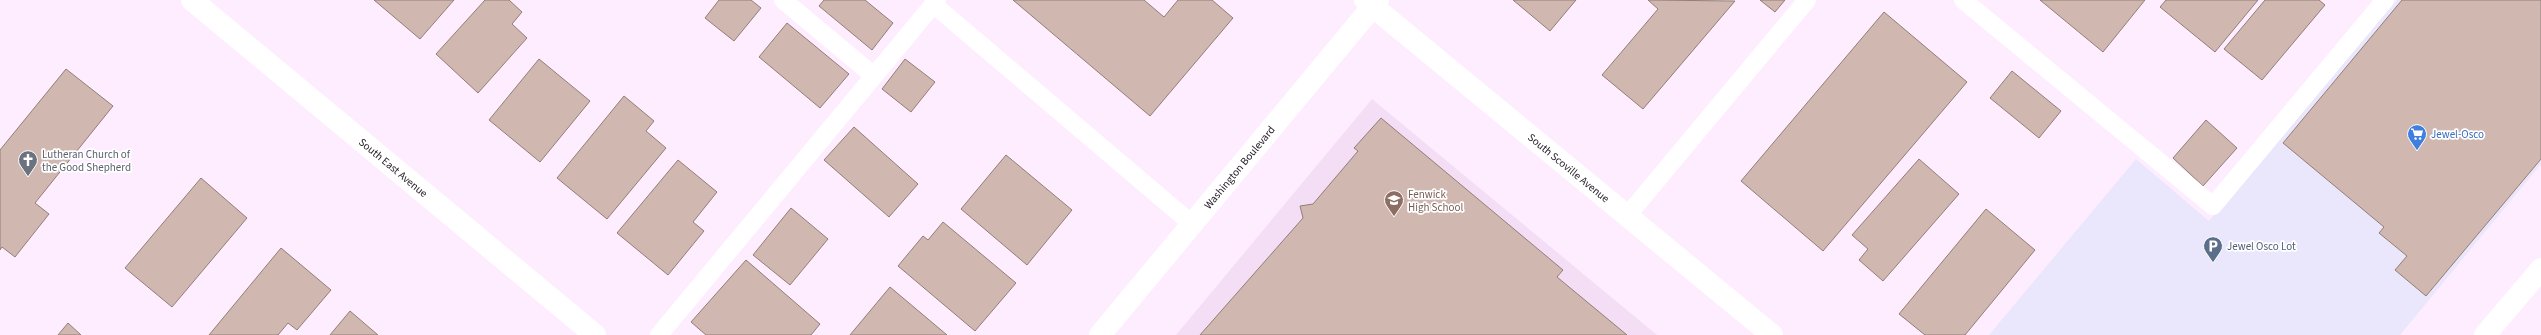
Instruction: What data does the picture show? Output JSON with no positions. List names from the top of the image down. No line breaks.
{"streets":{"street":["Washington Boulevard","South Scoville Avenue","South East Avenue"]},"crossings":[["Washington Boulevard","South Scoville Avenue"]],"places":{"supermarket":["Jewel-Osco"],"church":["Lutheran Church of the Good Shepherd"],"school or university":["Fenwick High School"],"parking":["Jewel Osco Lot"]}}
